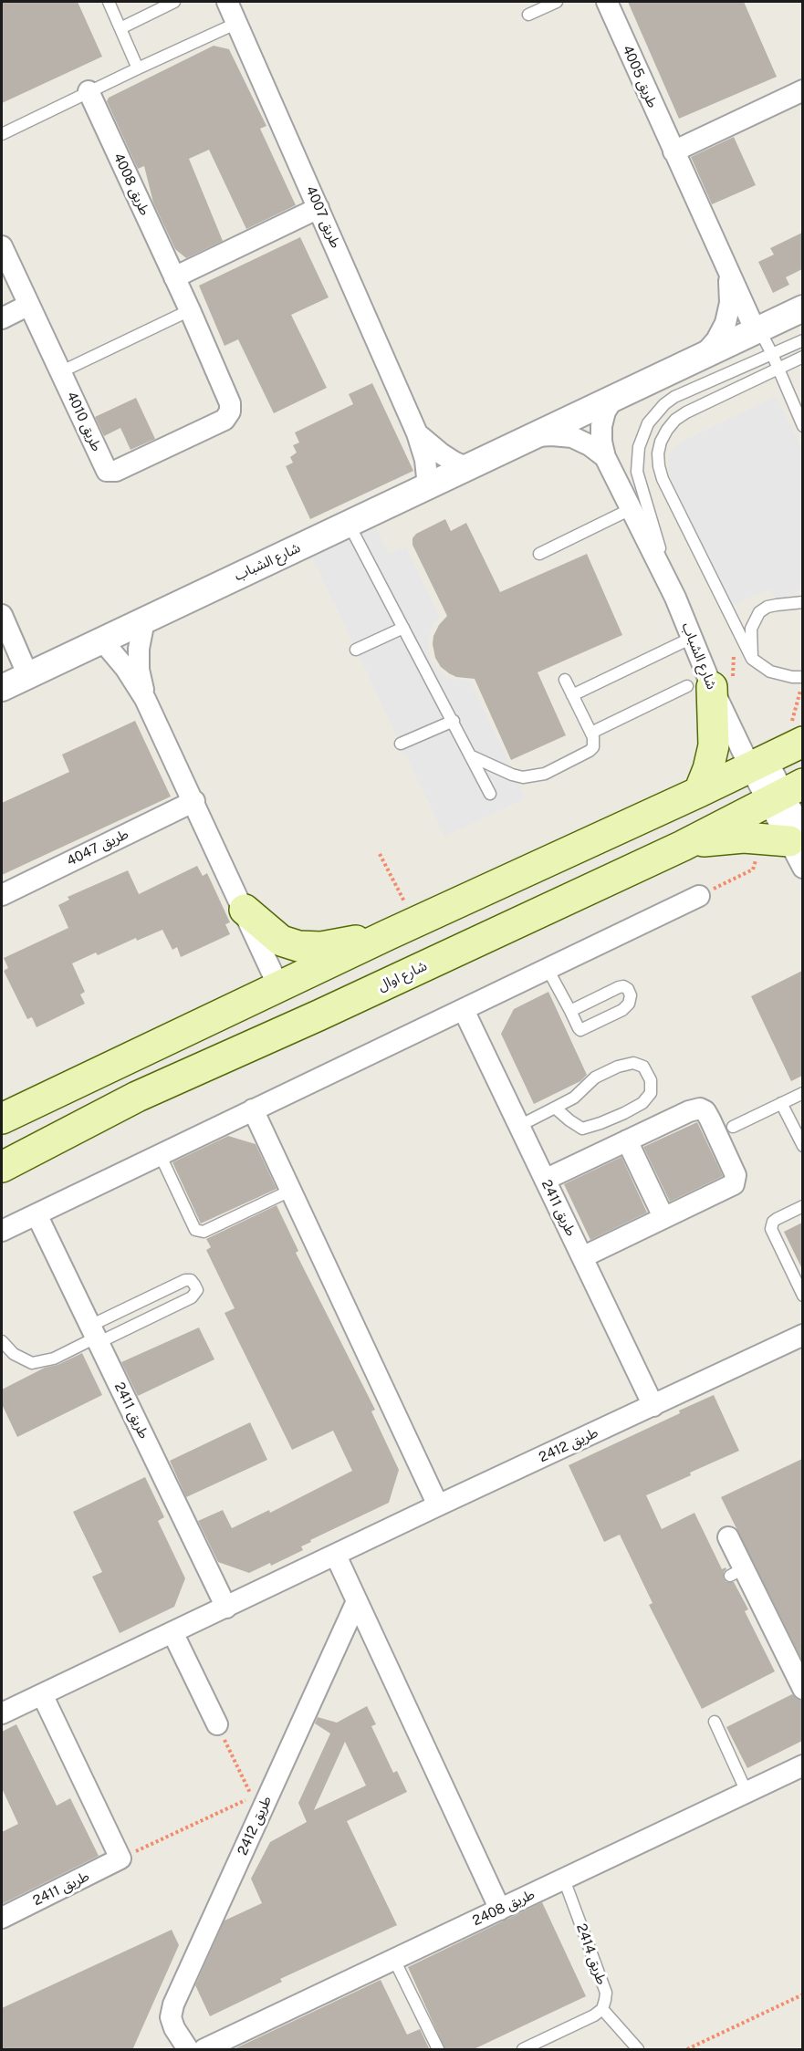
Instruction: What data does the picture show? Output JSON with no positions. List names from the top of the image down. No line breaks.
{"streets":{"main road":["شارع اوال"],"street":["طريق 4005","طريق 4008","طريق 4007","طريق 4010","شارع الشباب","طريق 4047","طريق 2411","طريق 2412","طريق 2408"],"lane":["طريق 2414"]},"crossings":[["طريق 4005","شارع الشباب"],["طريق 4008","طريق 4010"],["طريق 4007","شارع الشباب"],["شارع الشباب","شارع اوال"],["طريق 2411","طريق 2412"],["طريق 2408","طريق 2414"]]}
